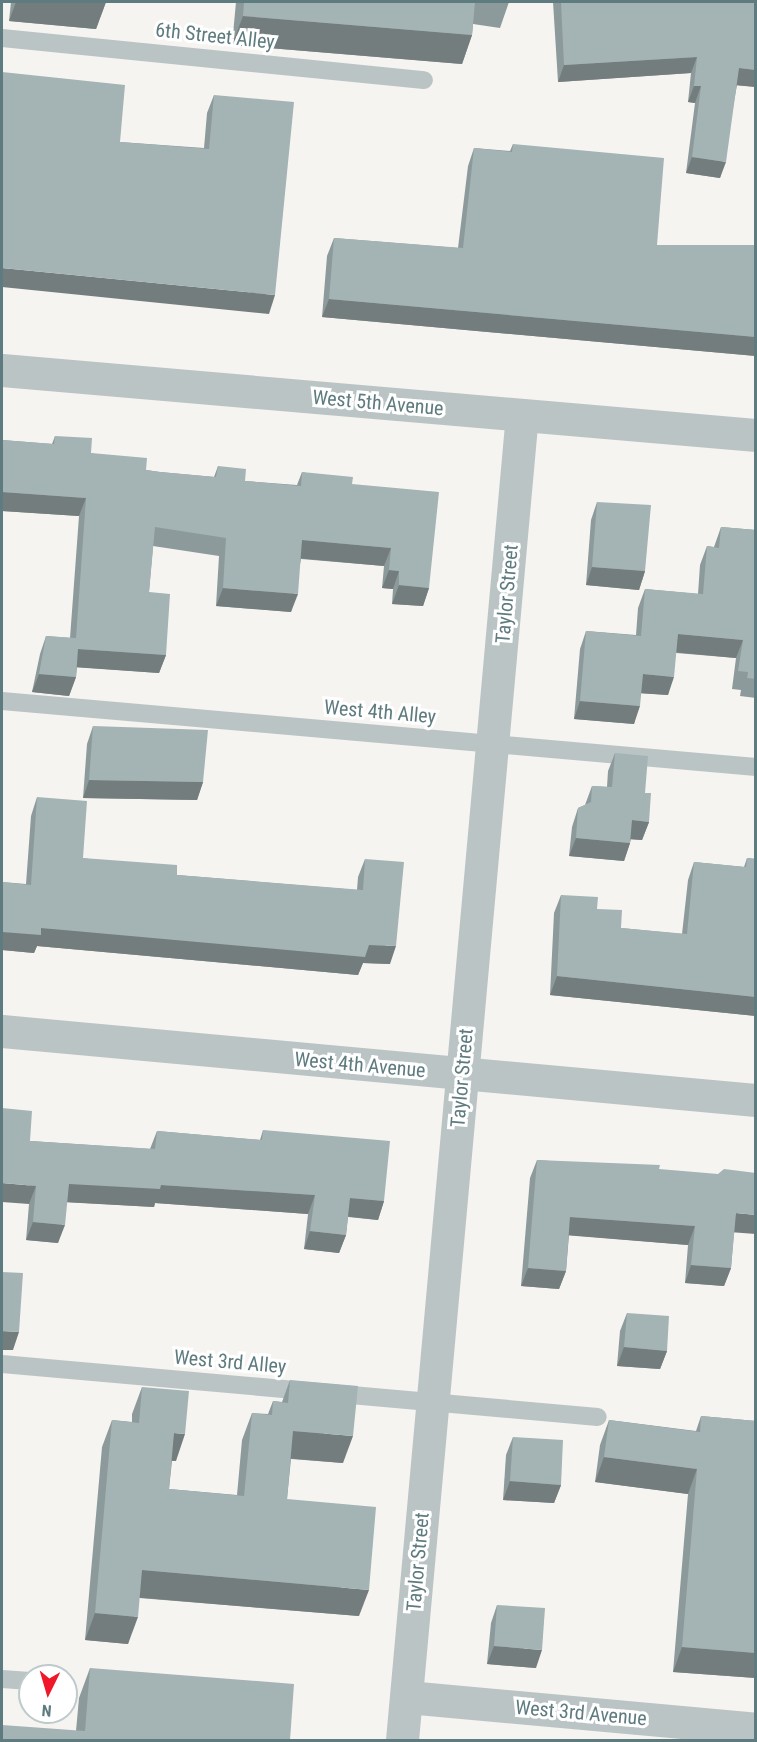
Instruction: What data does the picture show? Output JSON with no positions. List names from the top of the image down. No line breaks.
{"streets":{"street":["West 5th Avenue","Taylor Street","West 4th Avenue","West 3rd Avenue"],"lane":["6th Street Alley","West 4th Alley","West 3rd Alley"]},"crossings":[["West 5th Avenue","Taylor Street"],["Taylor Street","West 4th Alley"],["Taylor Street","West 4th Avenue"],["Taylor Street","West 3rd Alley"],["Taylor Street","West 3rd Avenue"]],"north":"bottom"}
